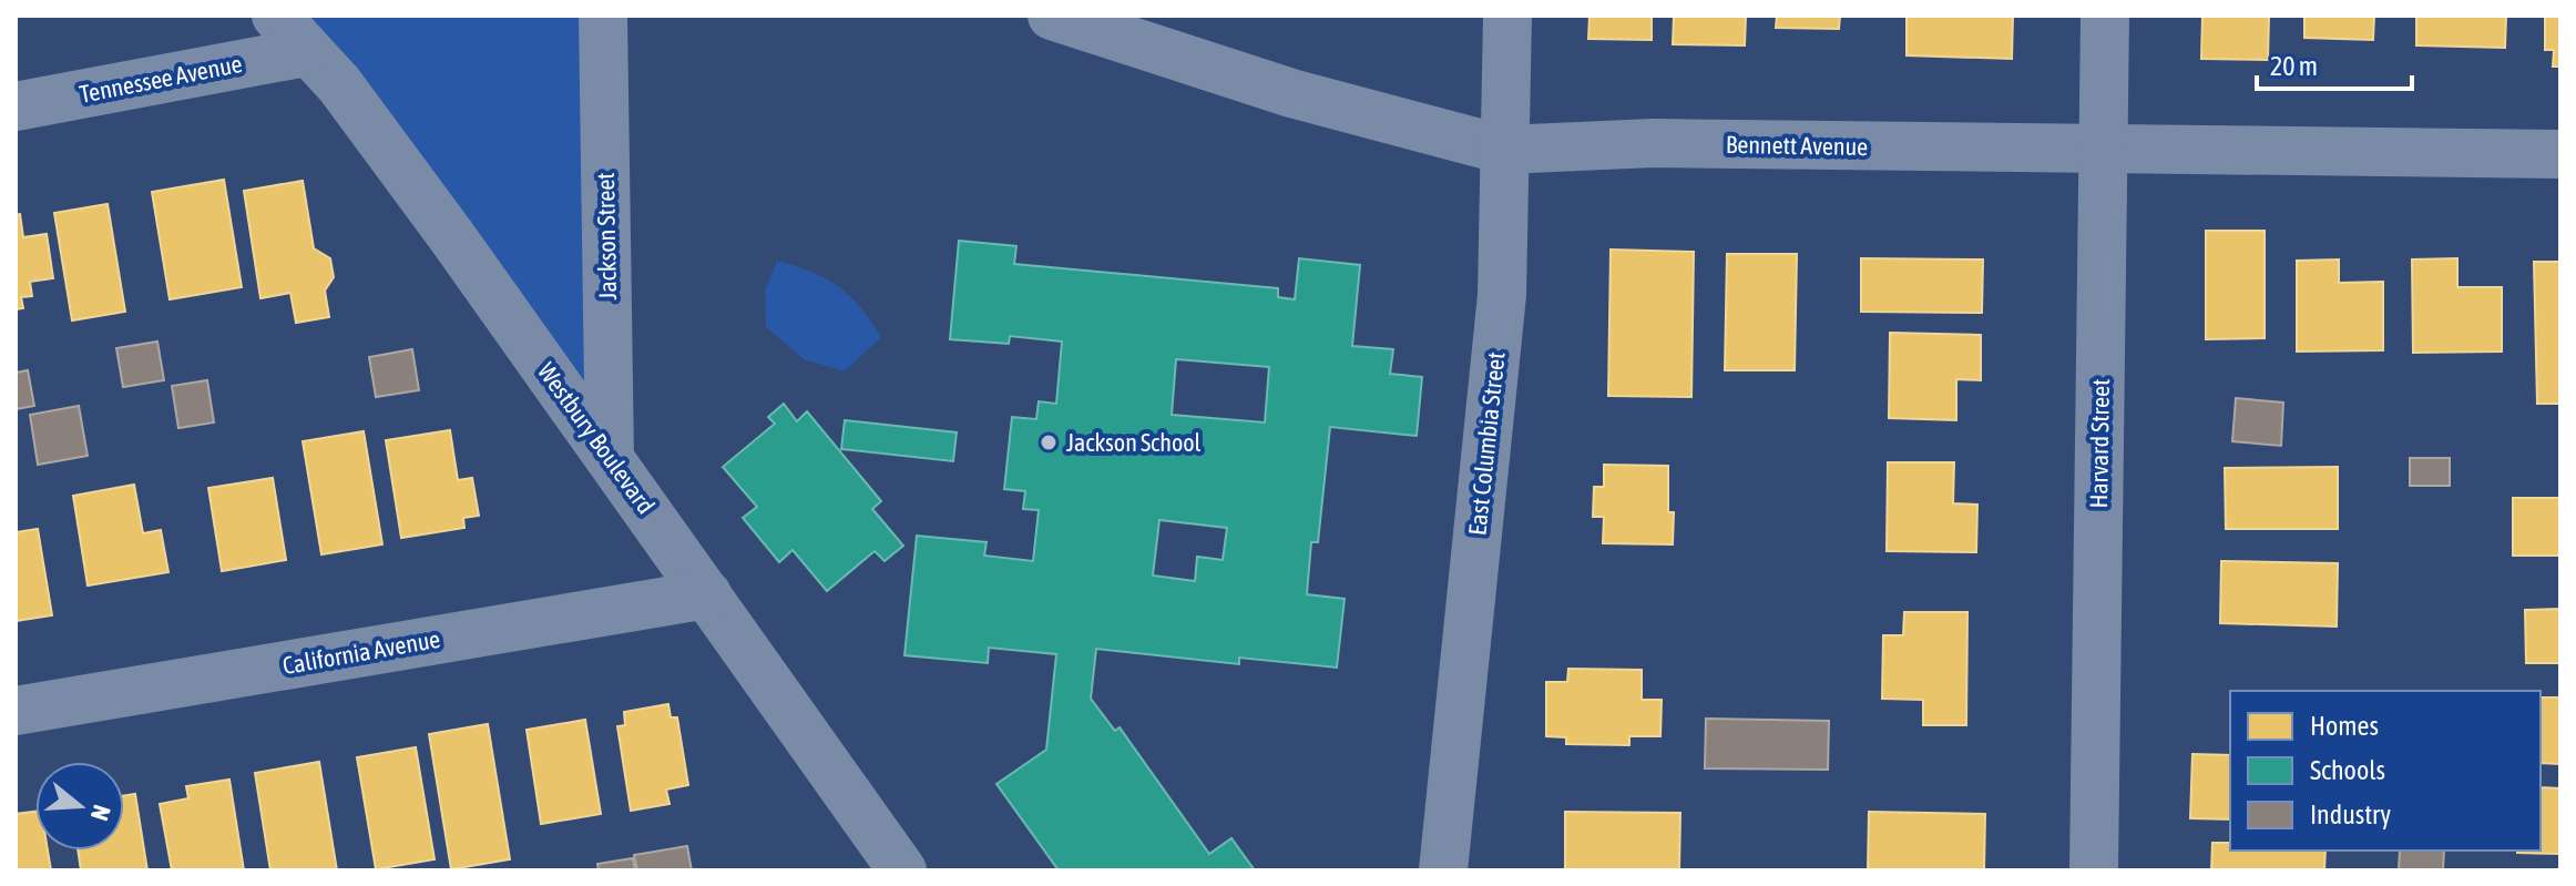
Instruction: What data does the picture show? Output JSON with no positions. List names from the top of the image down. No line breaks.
{"streets":{"street":["Tennessee Avenue","Bennett Avenue","Jackson Street","Westbury Boulevard","East Columbia Street","Harvard Street","California Avenue"]},"crossings":[["Tennessee Avenue","Westbury Boulevard"],["Bennett Avenue","East Columbia Street"],["Bennett Avenue","Harvard Street"],["Jackson Street","Westbury Boulevard"],["Westbury Boulevard","California Avenue"]],"places":["Jackson School"],"legend":["Homes","Schools","Industry"],"scale_bar":"20 m","north":"right"}
